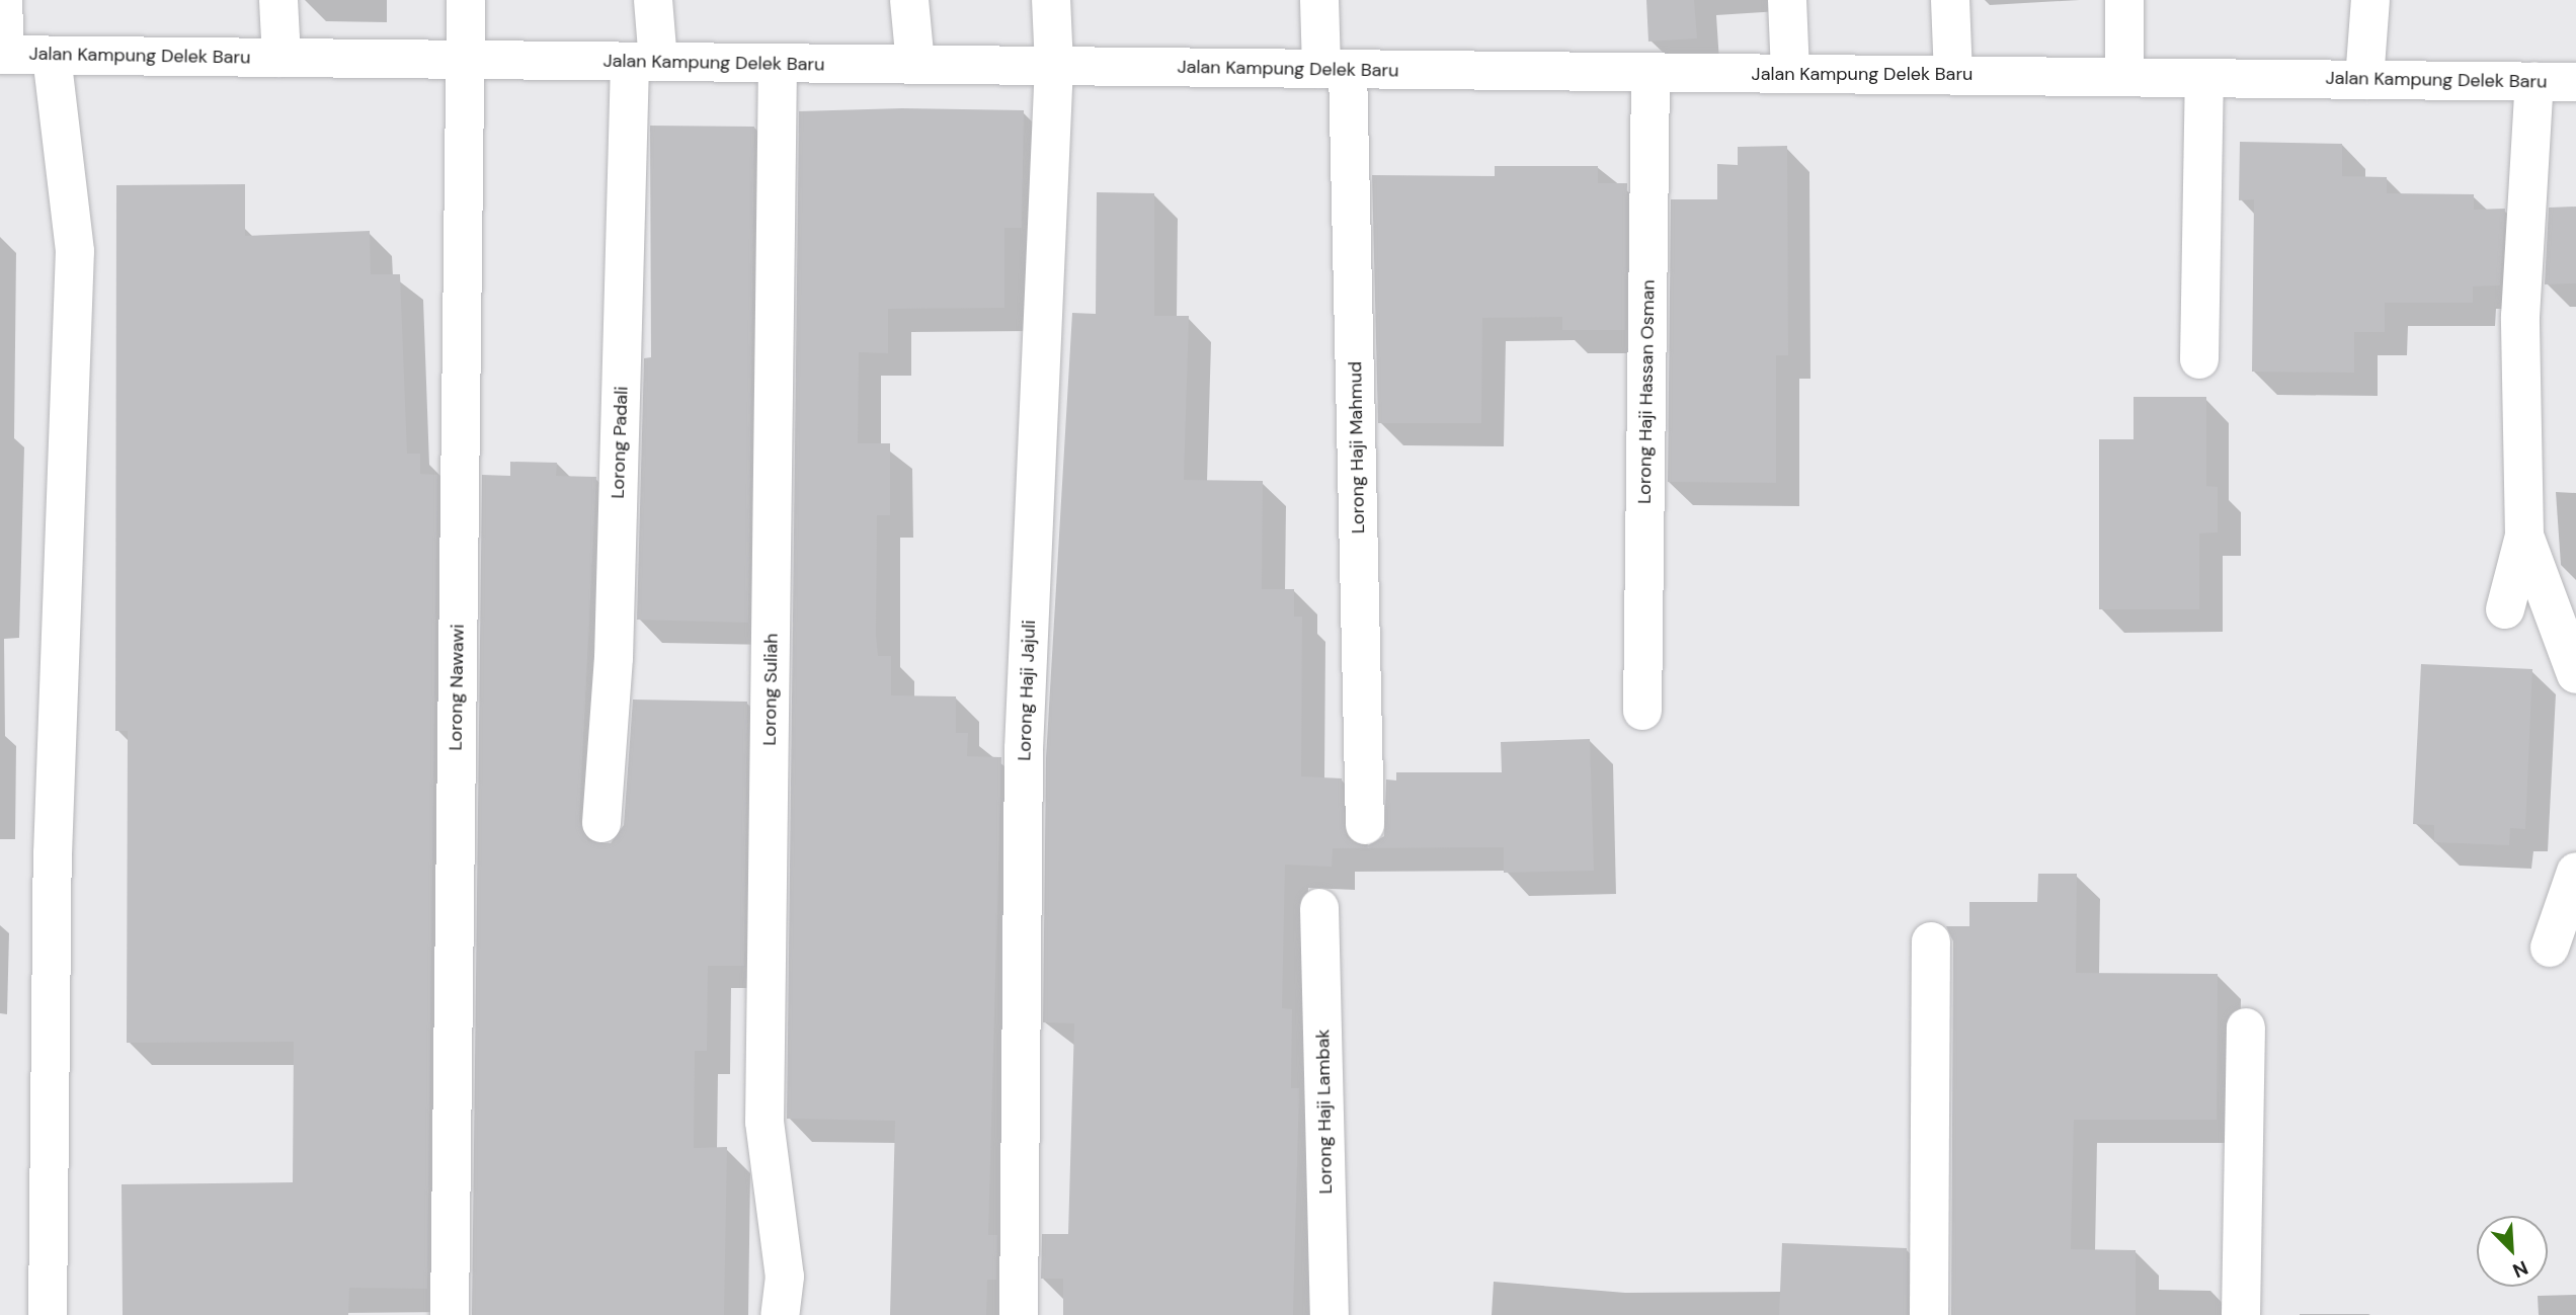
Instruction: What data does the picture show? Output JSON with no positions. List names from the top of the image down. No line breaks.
{"streets":{"street":["Jalan Kampung Delek Baru","Lorong Haji Hassan Osman","Lorong Padali","Lorong Haji Mahmud","Lorong Nawawi","Lorong Suliah","Lorong Haji Jajuli","Lorong Haji Lambak"]},"crossings":[["Jalan Kampung Delek Baru","Lorong Haji Hassan Osman"],["Jalan Kampung Delek Baru","Lorong Padali"],["Jalan Kampung Delek Baru","Lorong Haji Mahmud"],["Jalan Kampung Delek Baru","Lorong Nawawi"],["Jalan Kampung Delek Baru","Lorong Suliah"],["Jalan Kampung Delek Baru","Lorong Haji Jajuli"]],"north":"bottom right"}
